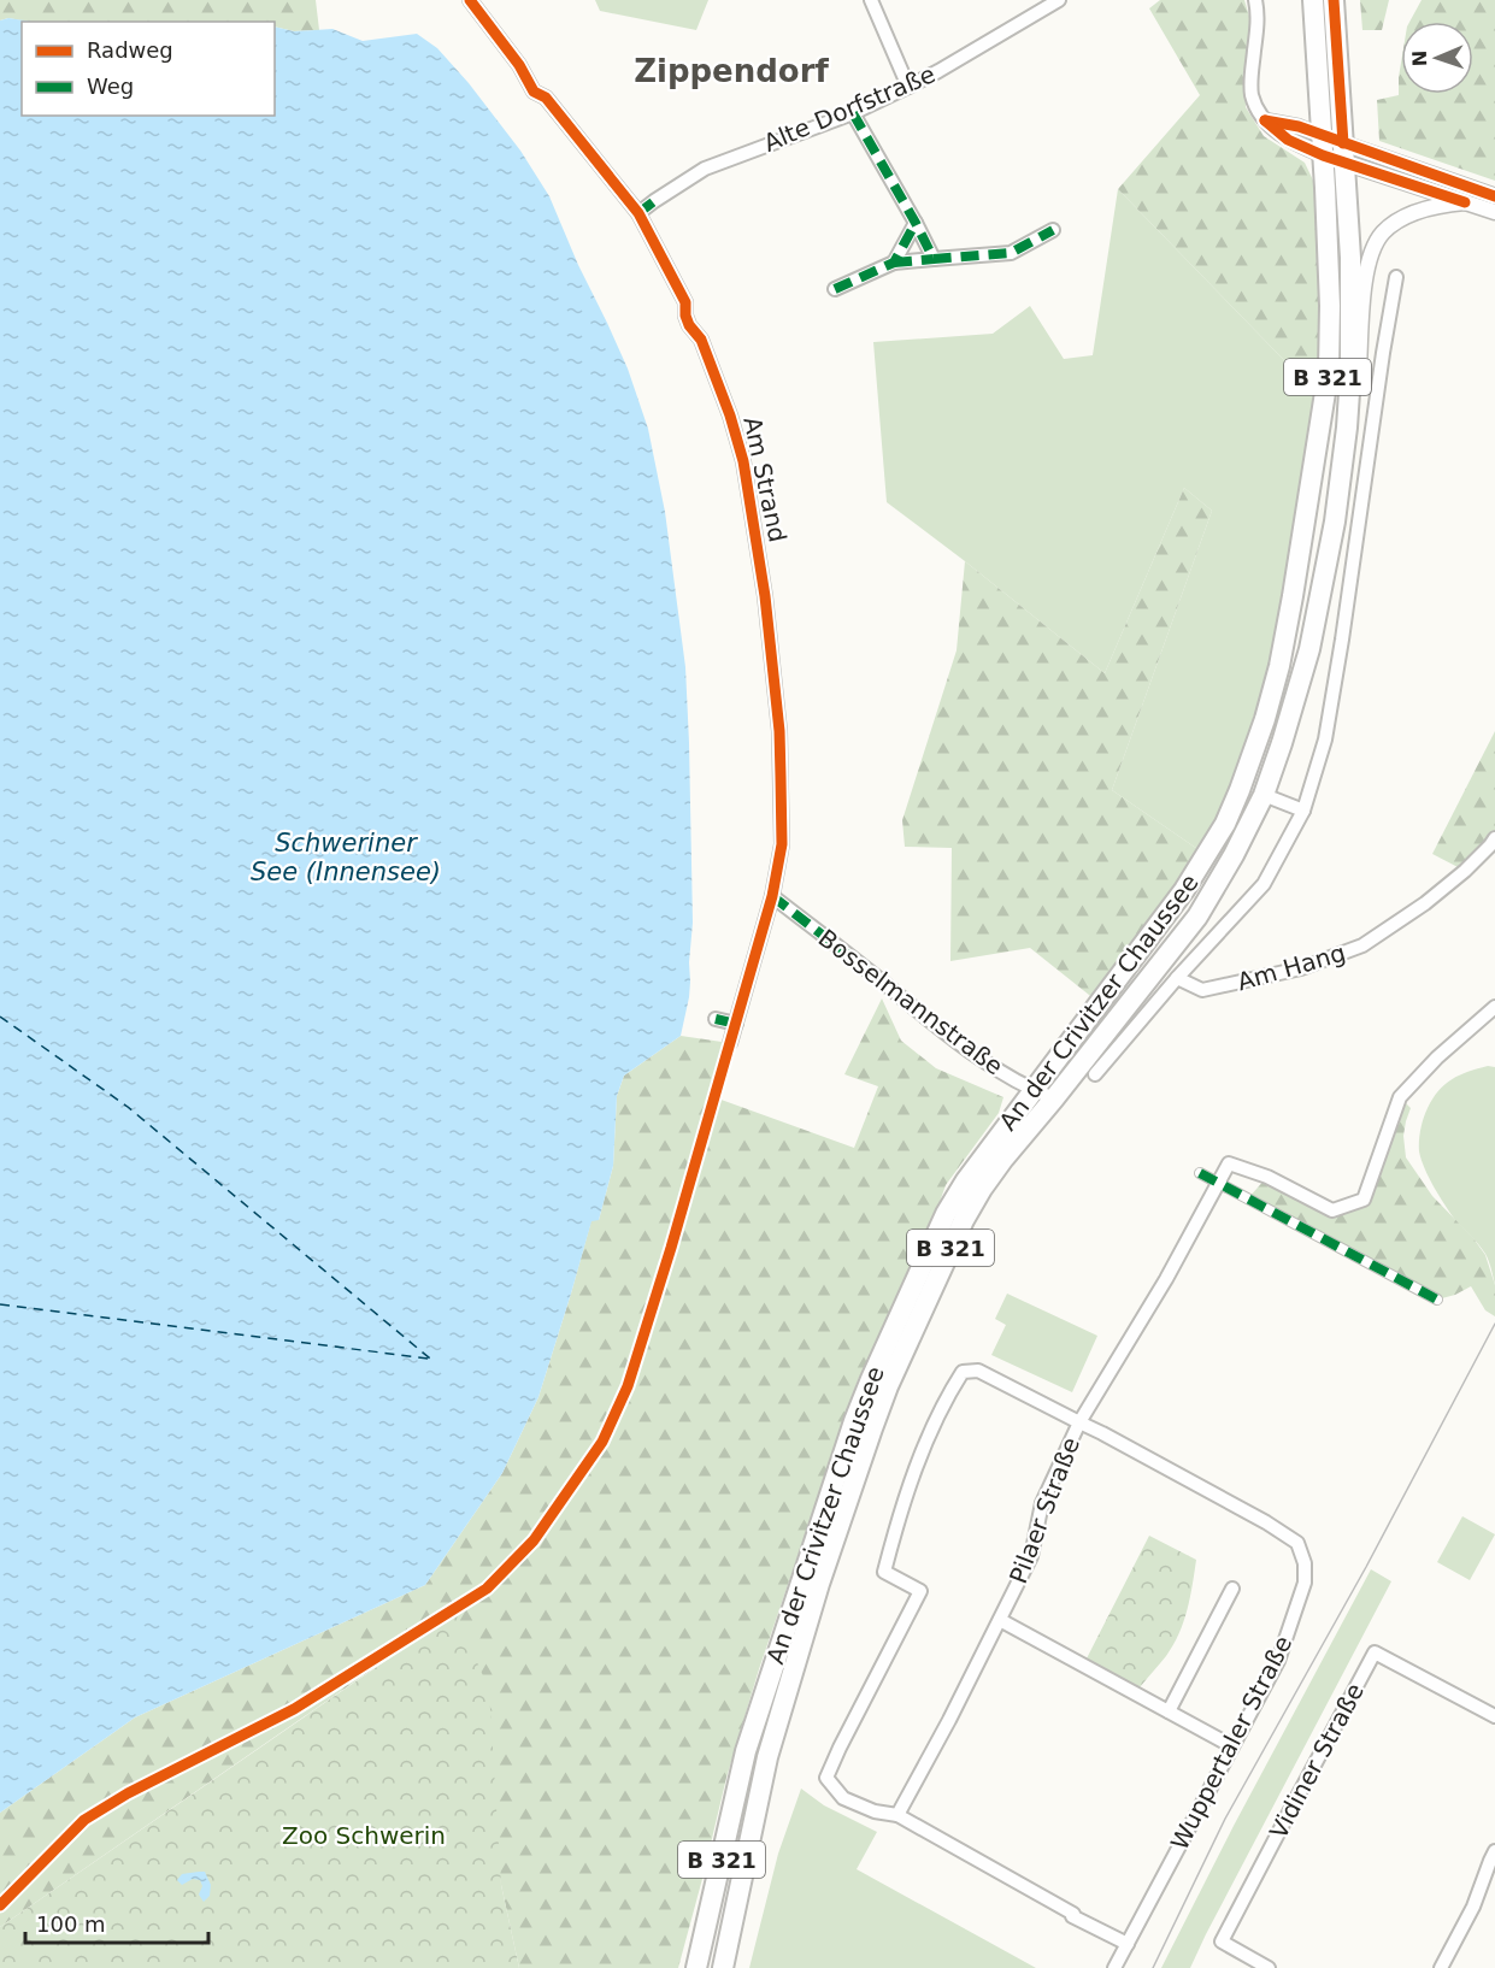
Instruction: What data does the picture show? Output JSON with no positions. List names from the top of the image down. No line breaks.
{"streets":{"main road":["B 321","An der Crivitzer Chaussee"],"street":["Alte Dorfstraße","Am Strand","Am Hang","Bosselmannstraße","Pilaer Straße","Wuppertaler Straße","Vidiner Straße"]},"crossings":[["Alte Dorfstraße","Am Strand"],["B 321","An der Crivitzer Chaussee"],["Am Strand","Bosselmannstraße"],["Am Hang","An der Crivitzer Chaussee"],["Bosselmannstraße","An der Crivitzer Chaussee"],["Pilaer Straße","Wuppertaler Straße"]],"districts":["Zippendorf"],"water":["Schweriner See (Innensee)"],"parks":["Zoo Schwerin"],"legend":["Radweg","Weg"],"scale_bar":"100 m","north":"left"}
